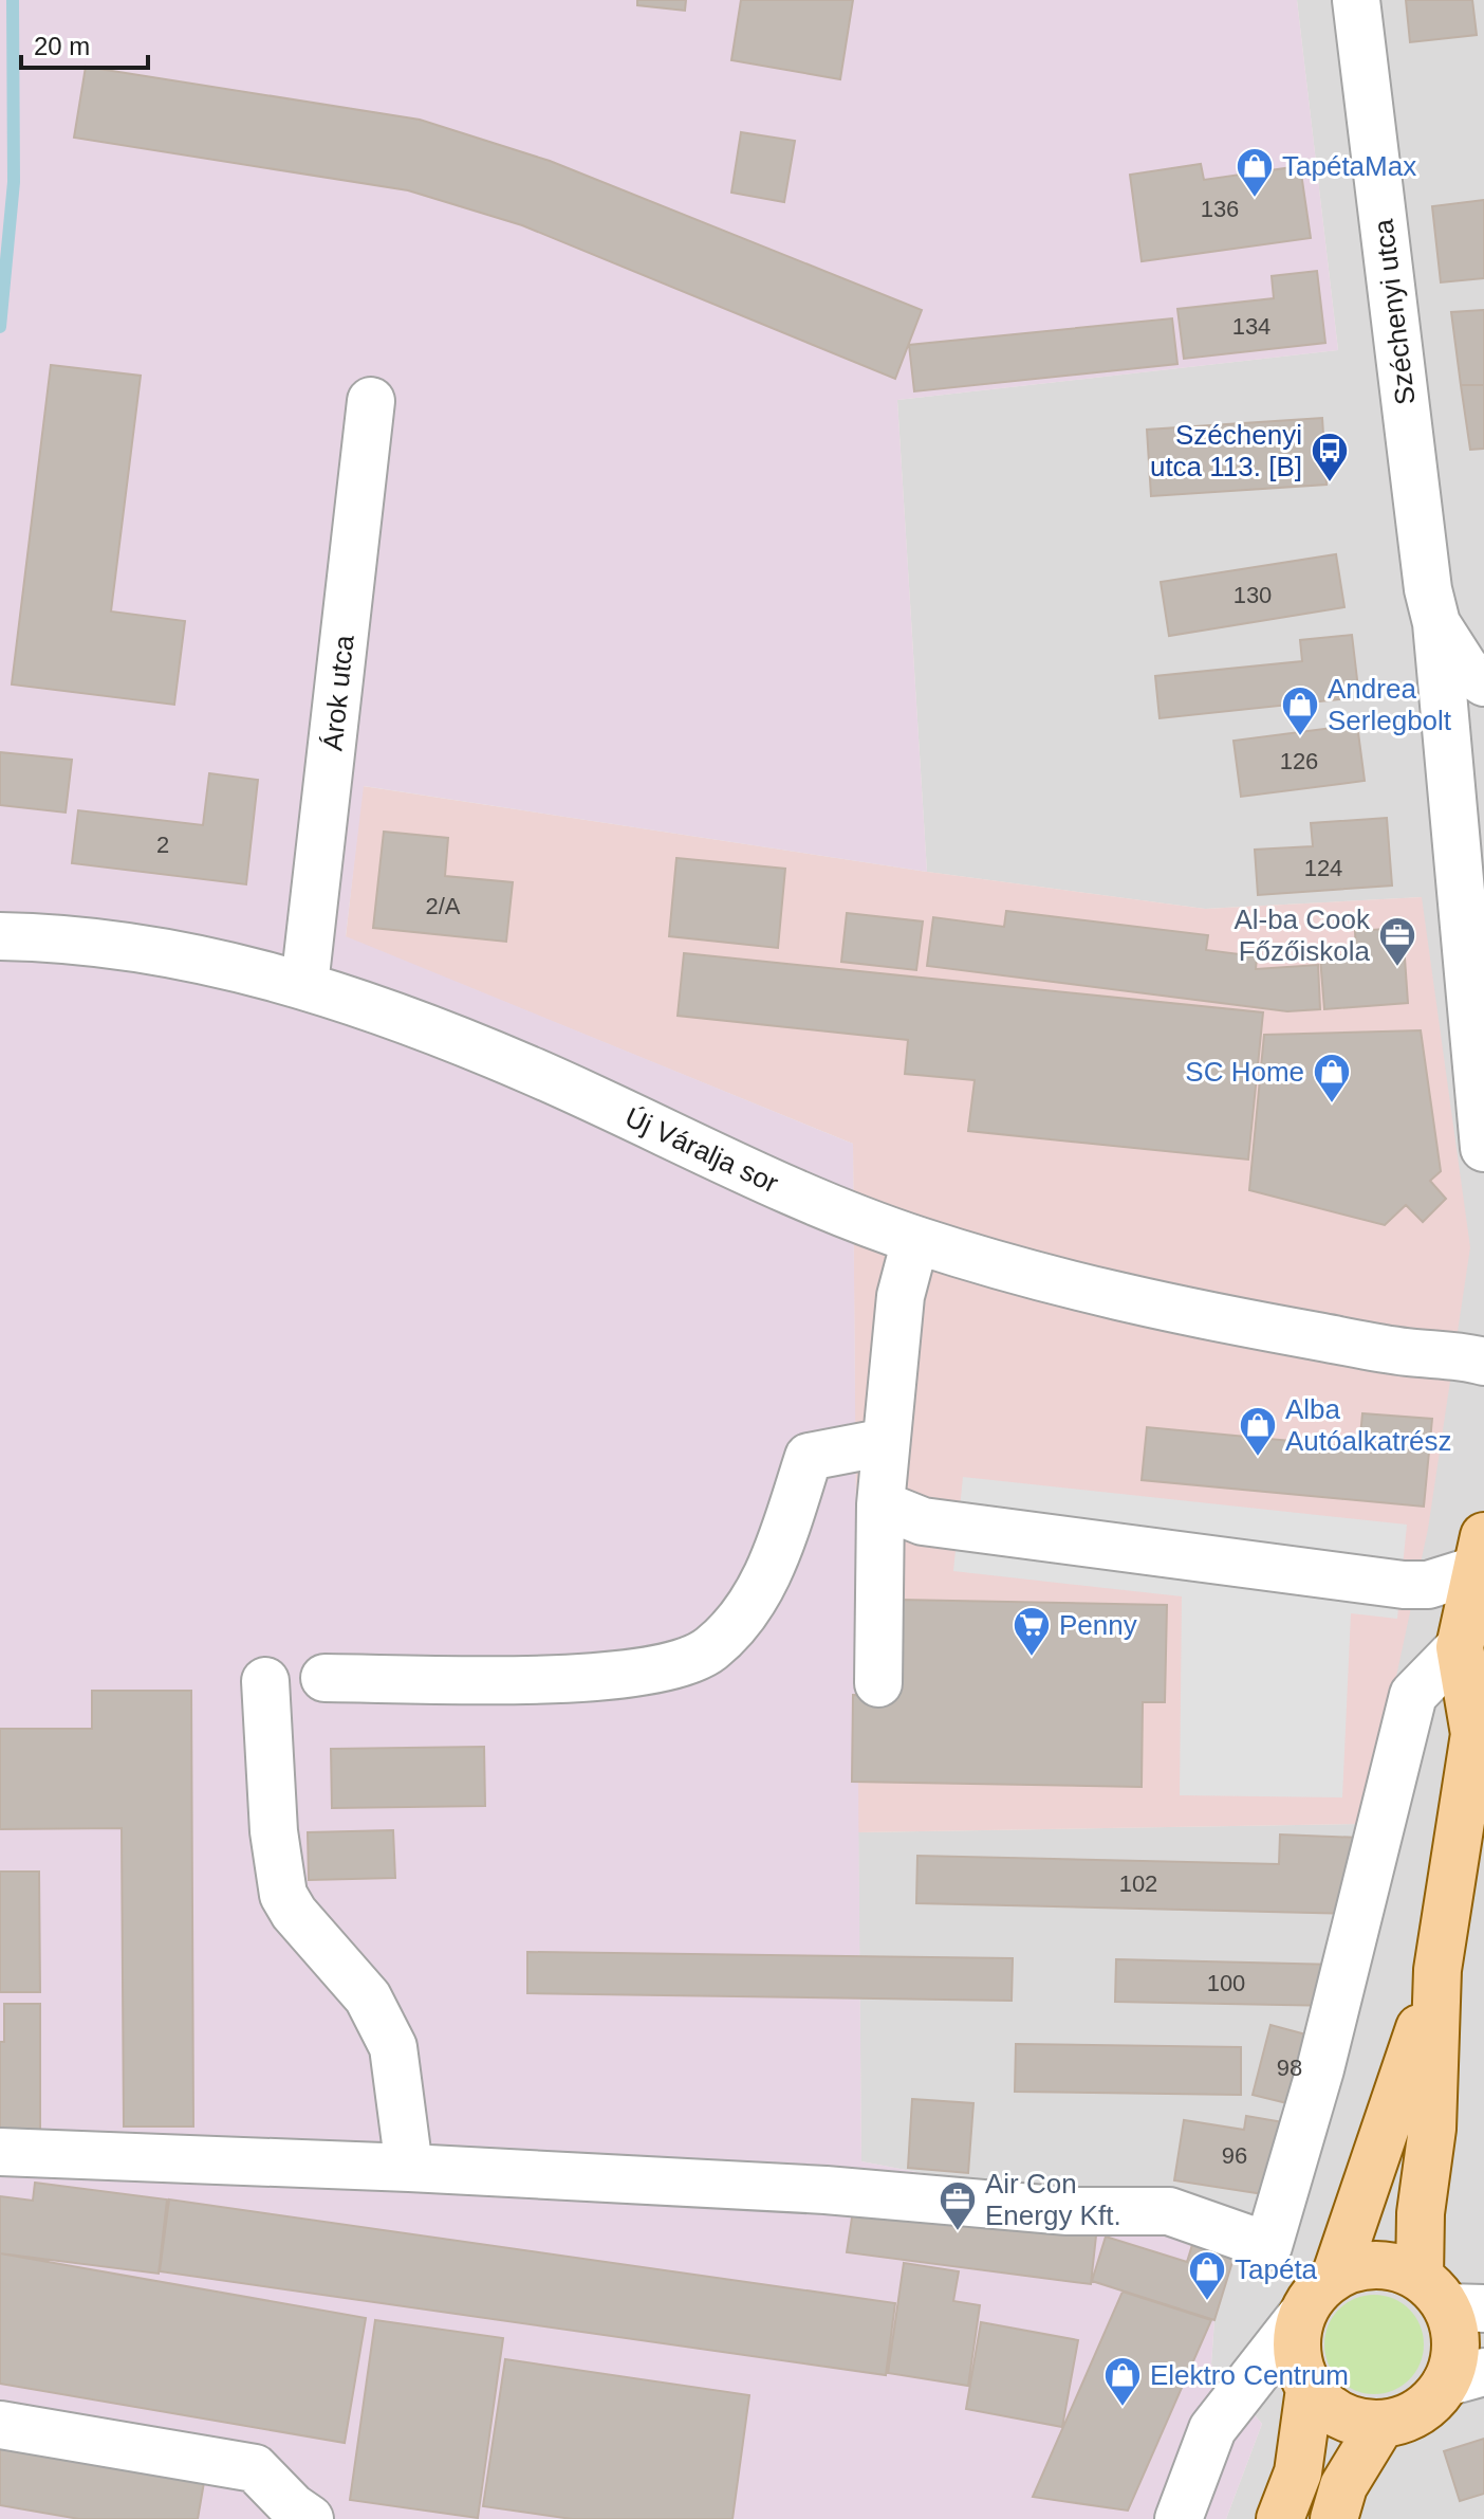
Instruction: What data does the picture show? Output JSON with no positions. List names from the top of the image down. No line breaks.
{"streets":{"street":["Széchenyi utca","Árok utca","Új Váralja sor"]},"crossings":[["Árok utca","Új Váralja sor"]],"places":{"shop":["TapétaMax","Andrea Serlegbolt","SC Home","Alba Autóalkatrész","Tapéta","Elektro Centrum"],"bus stop":["Széchenyi utca 113. [B]"],"office":["Al-ba Cook Főzőiskola","Air Con Energy Kft."],"supermarket":["Penny"]},"house_numbers":["136","134","130","126","2","124","2/A","102","100","98","96"],"scale_bar":"20 m"}
